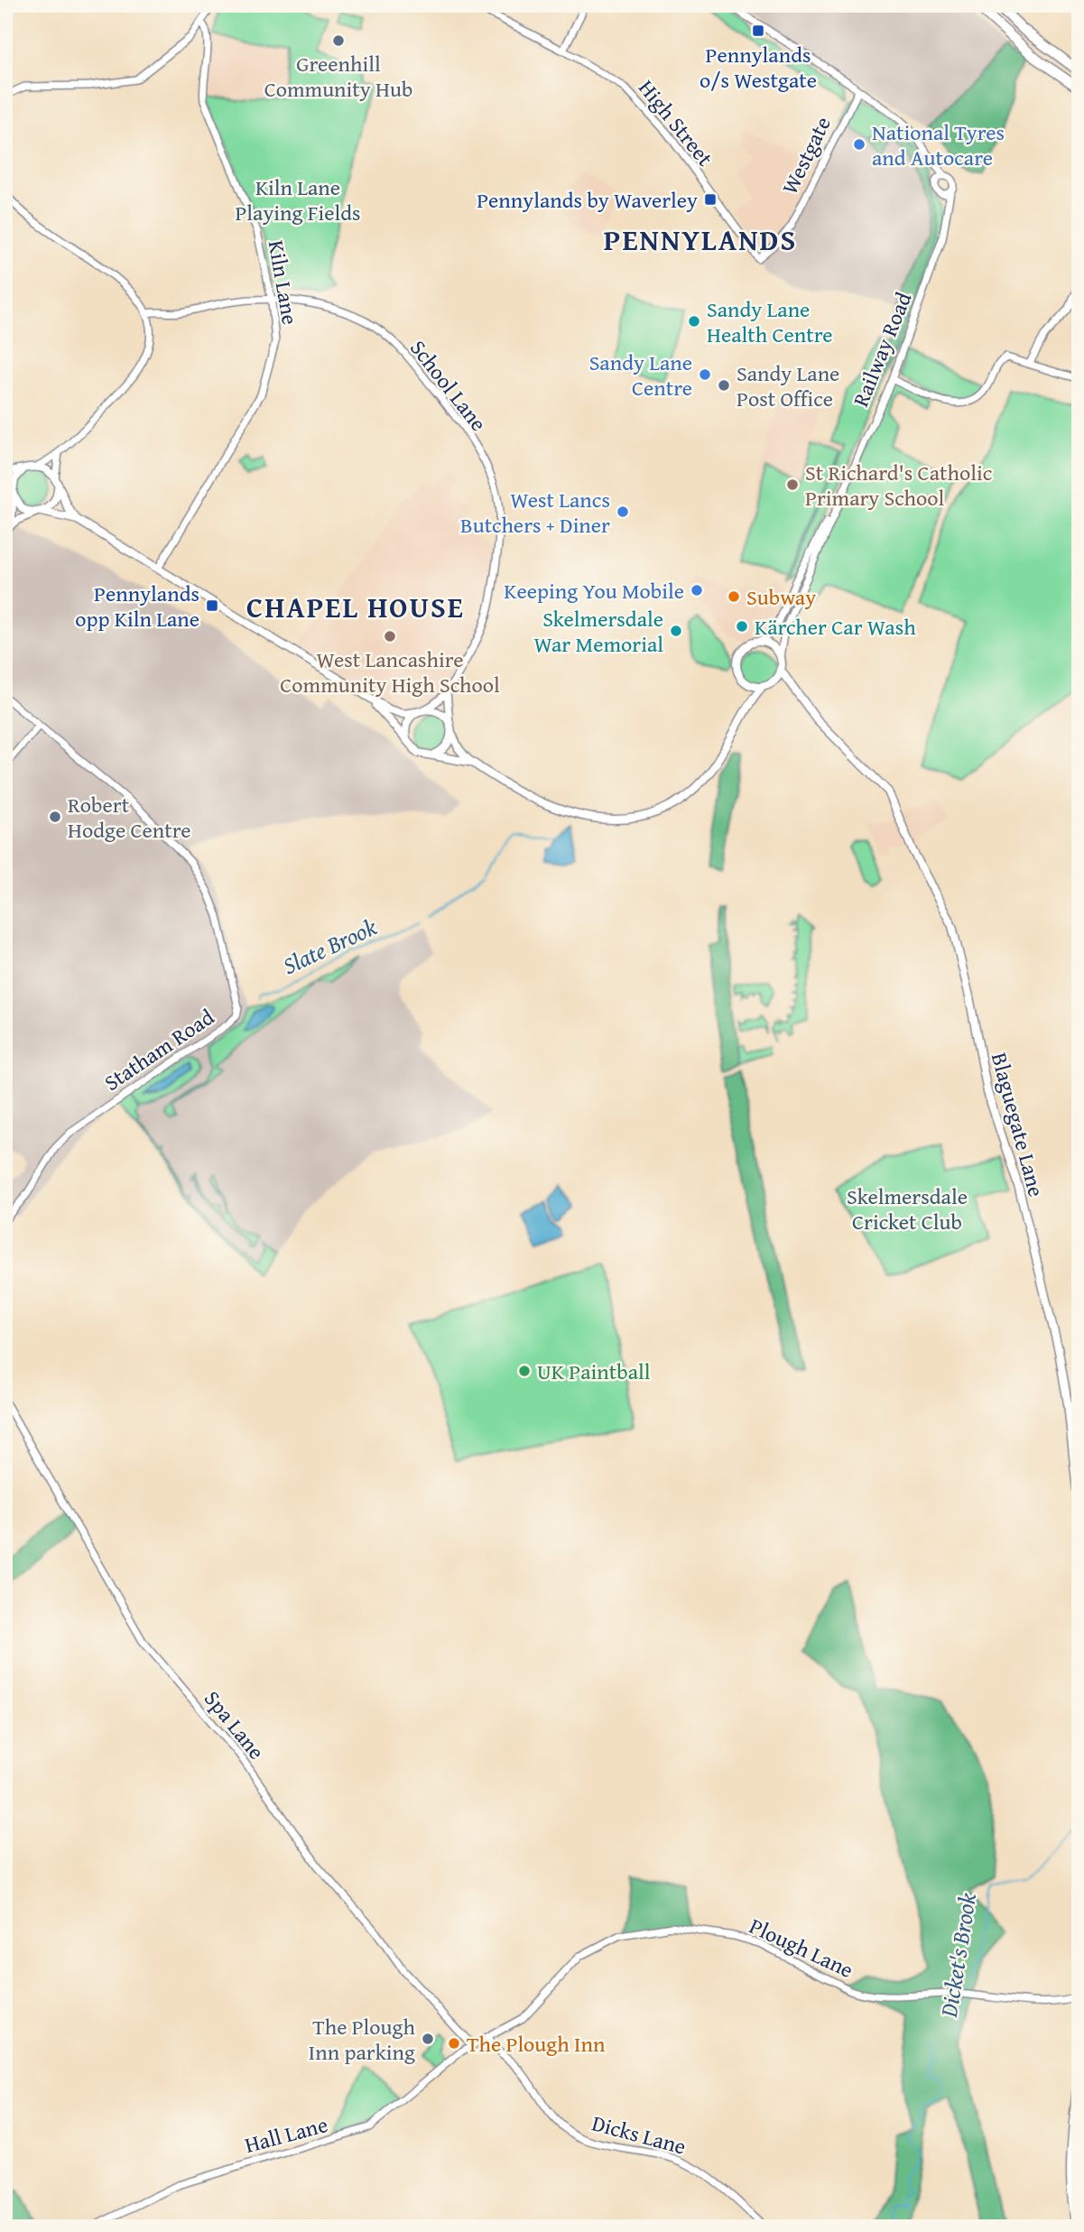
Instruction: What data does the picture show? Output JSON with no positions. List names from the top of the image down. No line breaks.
{"streets":{"main road":["Blaguegate Lane"],"street":["High Street","Westgate","Kiln Lane","Railway Road","School Lane","Statham Road","Spa Lane","Plough Lane","Hall Lane","Dicks Lane"]},"crossings":[["High Street","Westgate"],["Kiln Lane","School Lane"],["Railway Road","Blaguegate Lane"],["Spa Lane","Plough Lane"],["Spa Lane","Hall Lane"],["Plough Lane","Hall Lane"],["Plough Lane","Dicks Lane"]],"districts":["PENNYLANDS","CHAPEL HOUSE"],"water":["Slate Brook","Dicket's Brook"],"parks":["Kiln Lane Playing Fields","Skelmersdale Cricket Club"],"places":{"transit":["Pennylands o/s Westgate","Pennylands by Waverley","Pennylands opp Kiln Lane"],"other":["Greenhill Community Hub","National Tyres and Autocare","Sandy Lane Health Centre","Sandy Lane Centre","Sandy Lane Post Office","St Richard's Catholic Primary School","West Lancs Butchers + Diner","Keeping You Mobile","Subway","Kärcher Car Wash","Skelmersdale War Memorial","West Lancashire Community High School","Robert Hodge Centre","UK Paintball","The Plough Inn parking","The Plough Inn"]}}
